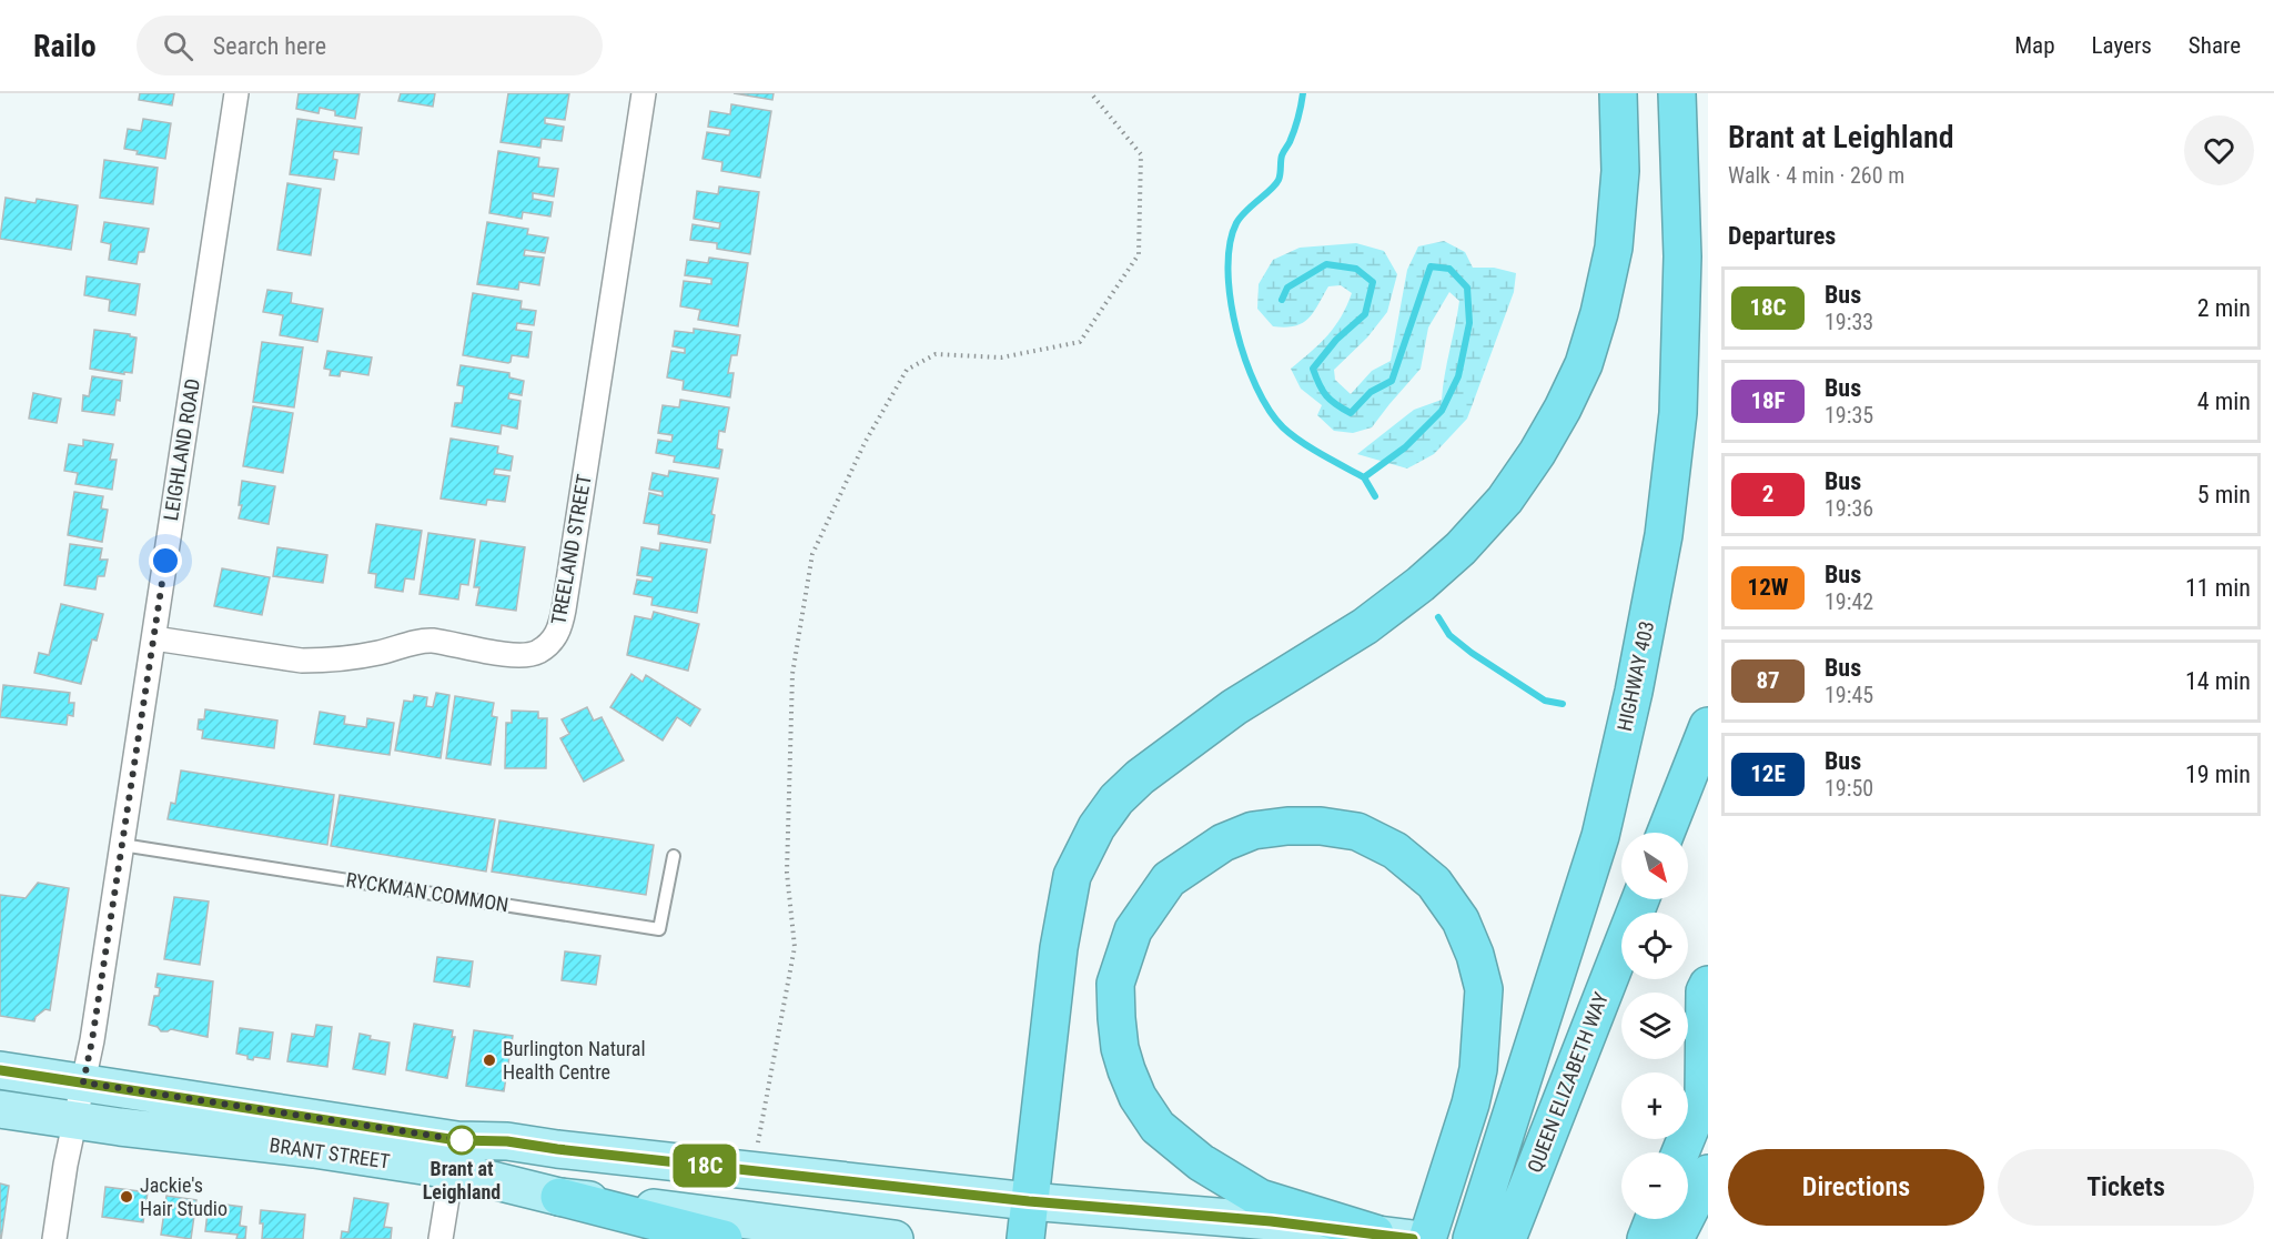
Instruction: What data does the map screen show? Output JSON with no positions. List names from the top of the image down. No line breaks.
{"streets":{"highway":["HIGHWAY 403","QUEEN ELIZABETH WAY"],"main road":["BRANT STREET"],"street":["LEIGHLAND ROAD","TREELAND STREET"],"lane":["RYCKMAN COMMON"]},"crossings":[["LEIGHLAND ROAD","TREELAND STREET"],["LEIGHLAND ROAD","RYCKMAN COMMON"],["LEIGHLAND ROAD","BRANT STREET"]],"places":["Burlington Natural Health Centre","Brant at Leighland","Jackie's Hair Studio"],"lines":["bus line 18C"],"north":"bottom right","page":{"header":"Railo","search":"Search here","nav":["Map","Layers","Share"],"on_map":"18C","heading":[["Brant at Leighland","Walk · 4 min · 260 m"],"Departures"],"list":[{"mark":"18C","name":"Bus","note":"19:33","value":"2 min"},{"mark":"18F","name":"Bus","note":"19:35","value":"4 min"},{"mark":"2","name":"Bus","note":"19:36","value":"5 min"},{"mark":"12W","name":"Bus","note":"19:42","value":"11 min"},{"mark":"87","name":"Bus","note":"19:45","value":"14 min"},{"mark":"12E","name":"Bus","note":"19:50","value":"19 min"}],"map_buttons":["+","−"],"buttons":["Directions","Tickets"]}}
